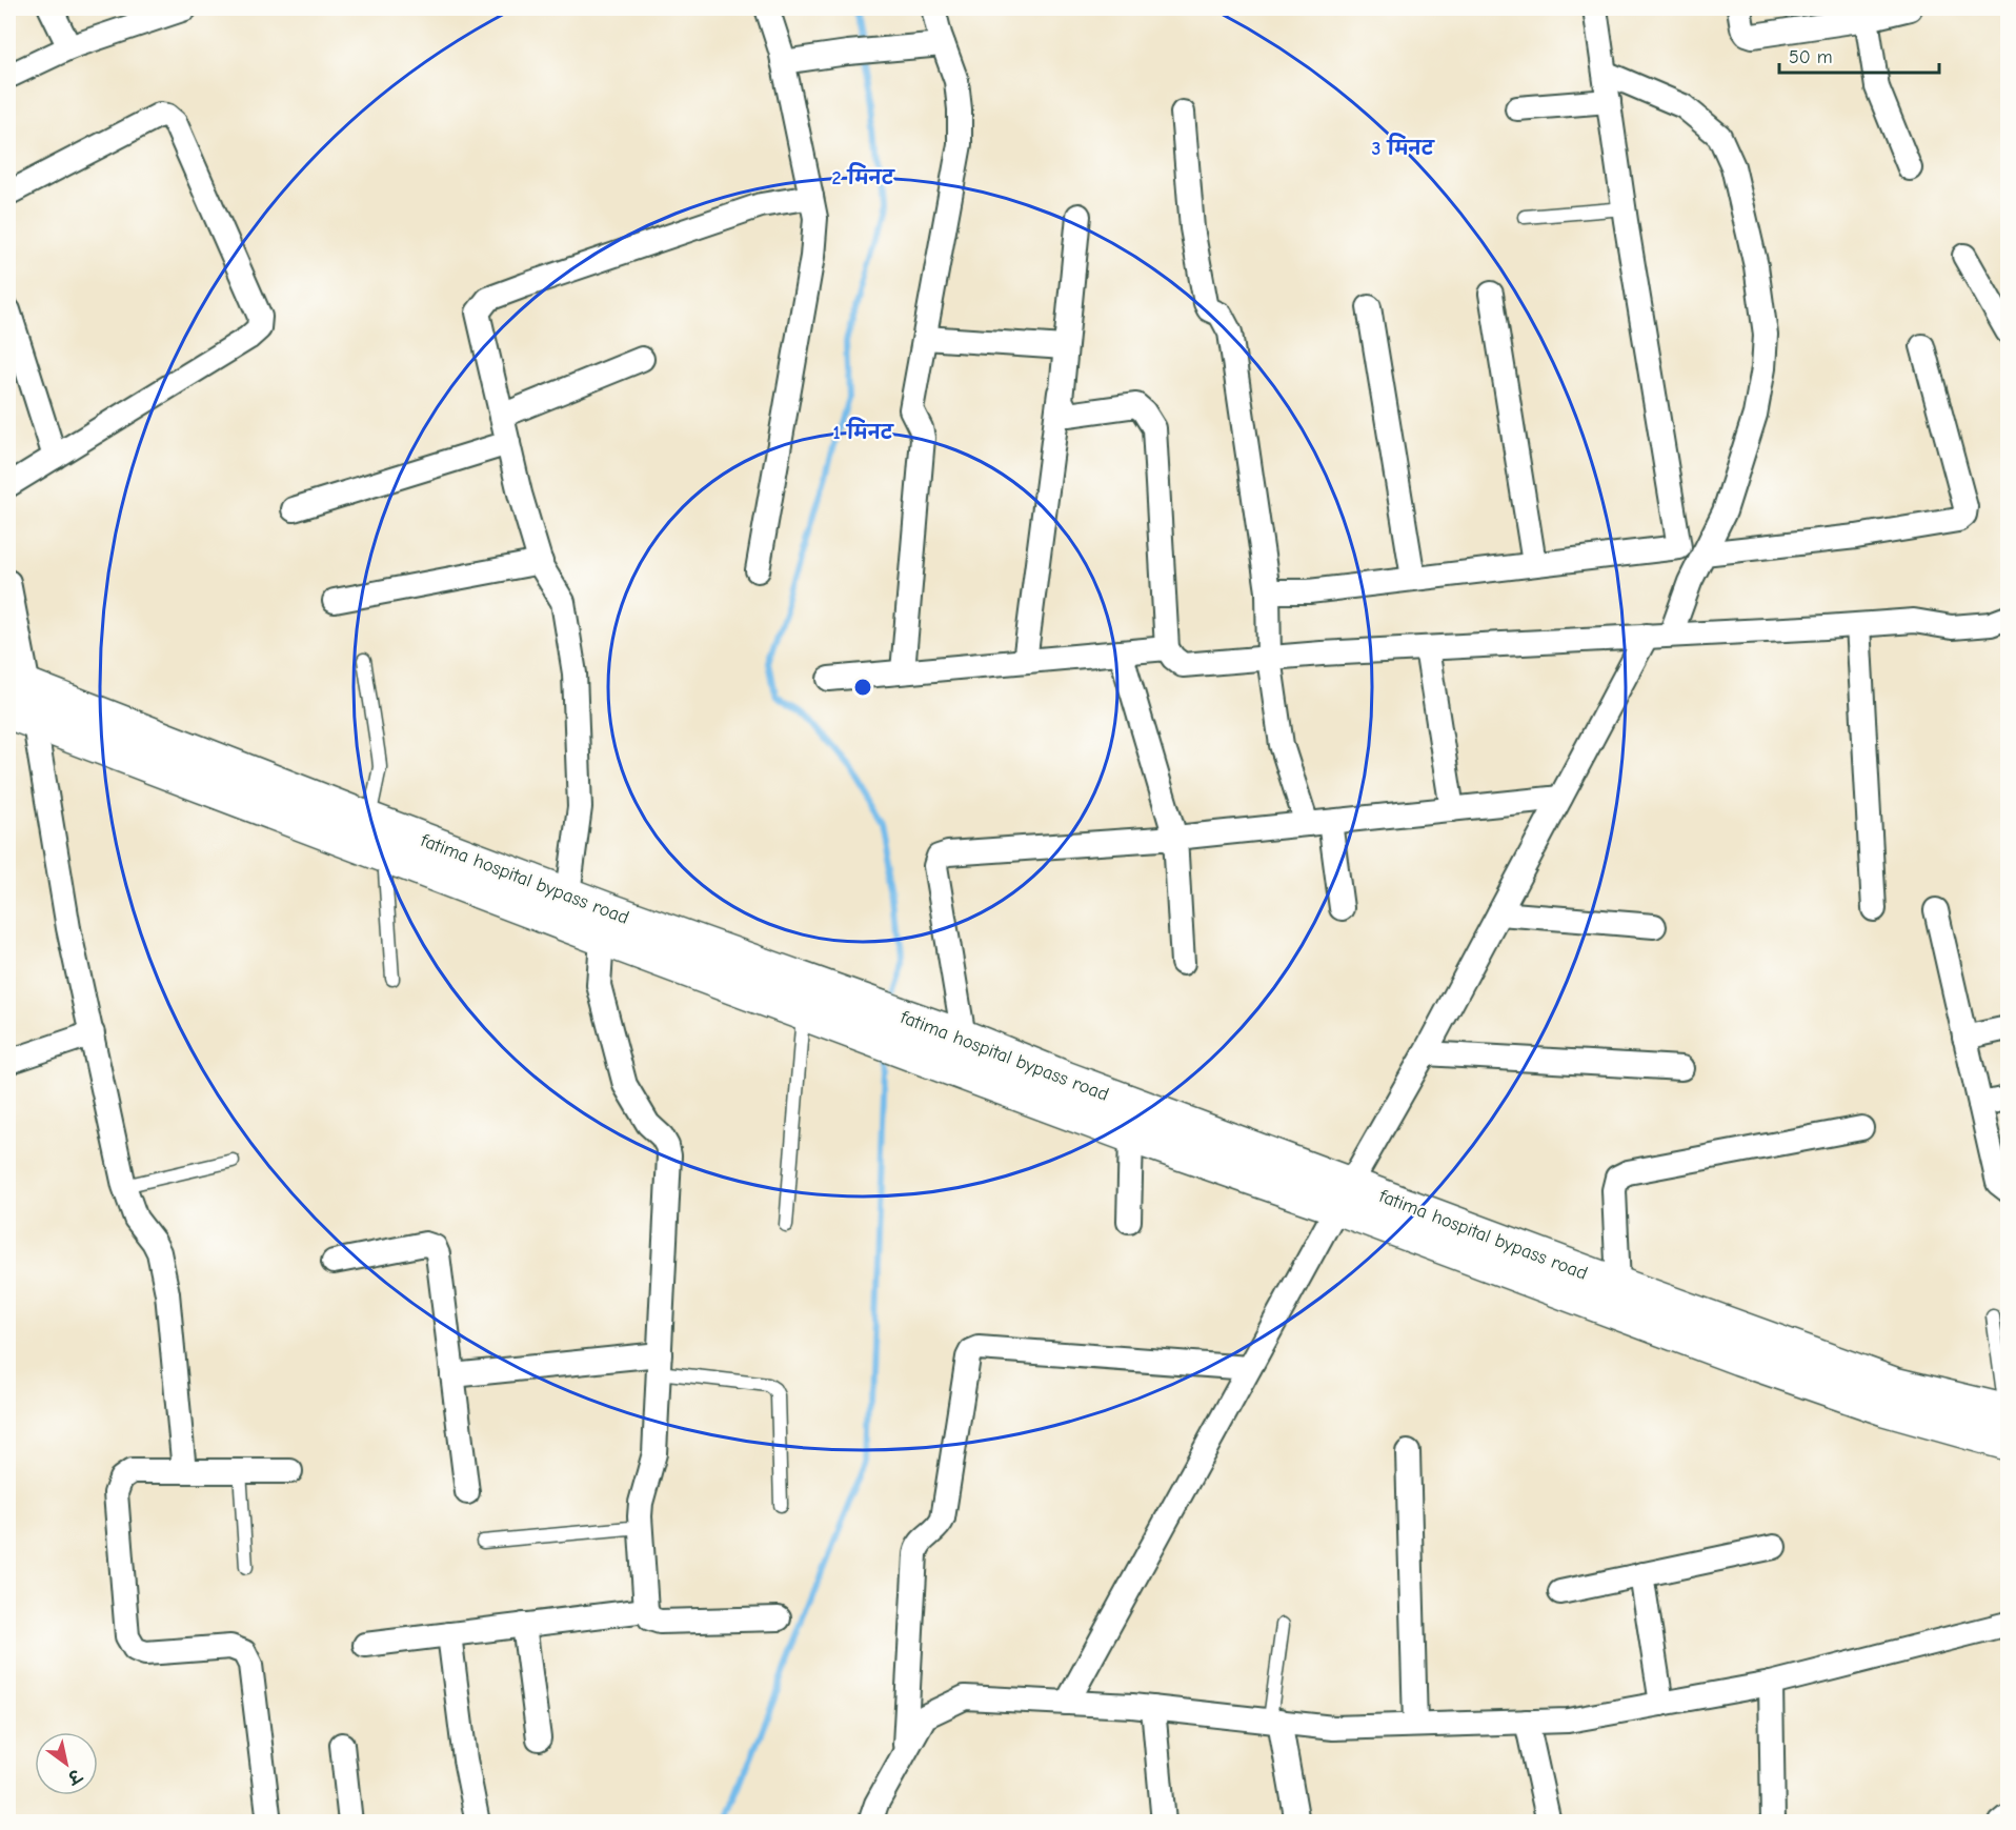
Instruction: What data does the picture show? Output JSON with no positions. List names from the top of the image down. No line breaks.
{"streets":{"highway":["fatima hospital bypass road"]},"scale_bar":"50 m","north":"bottom right","rings":["3 मिनट","2 मिनट","1 मिनट"]}
